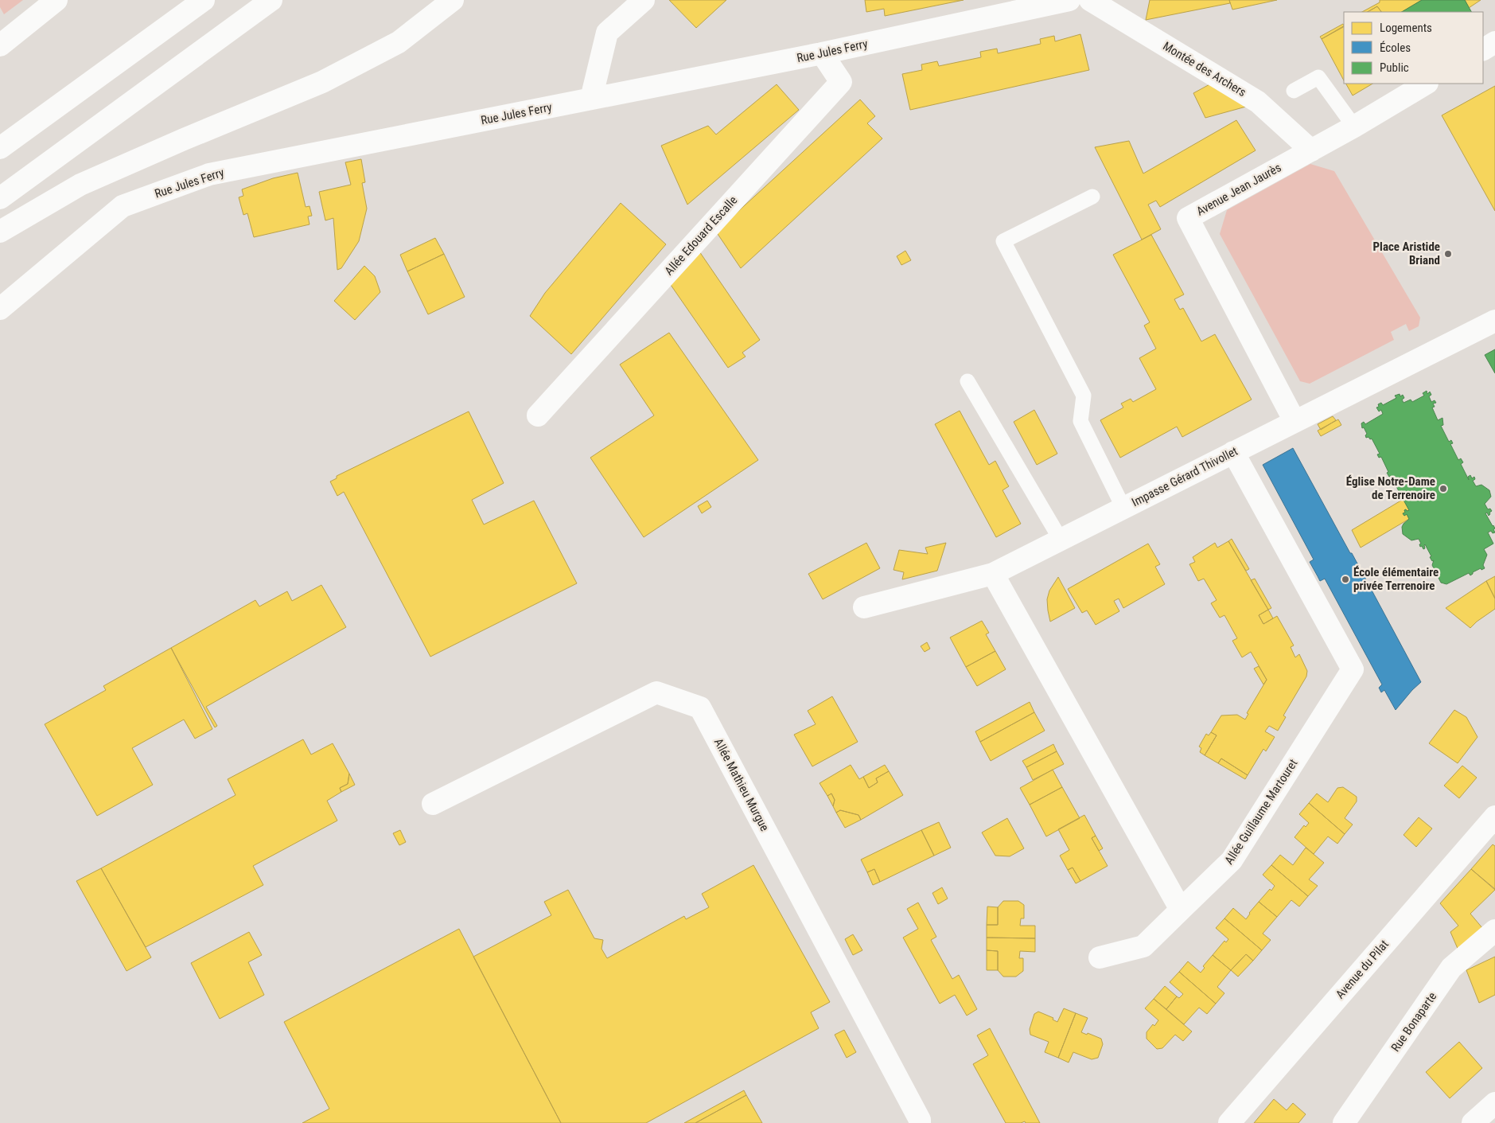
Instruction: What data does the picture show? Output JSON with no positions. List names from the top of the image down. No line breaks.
{"streets":{"main road":["Rue Jules Ferry","Montée des Archers","Avenue Jean Jaurès","Allée Edouard Escalle","Impasse Gérard Thivollet","Allée Mathieu Murgue","Allée Guillaume Martouret","Avenue du Pilat","Rue Bonaparte"]},"crossings":[["Rue Jules Ferry","Allée Edouard Escalle"],["Montée des Archers","Avenue Jean Jaurès"],["Avenue Jean Jaurès","Impasse Gérard Thivollet"],["Impasse Gérard Thivollet","Allée Guillaume Martouret"]],"places":["Place Aristide Briand","Église Notre-Dame de Terrenoire","École élémentaire privée Terrenoire"],"legend":["Logements","Écoles","Public"]}
